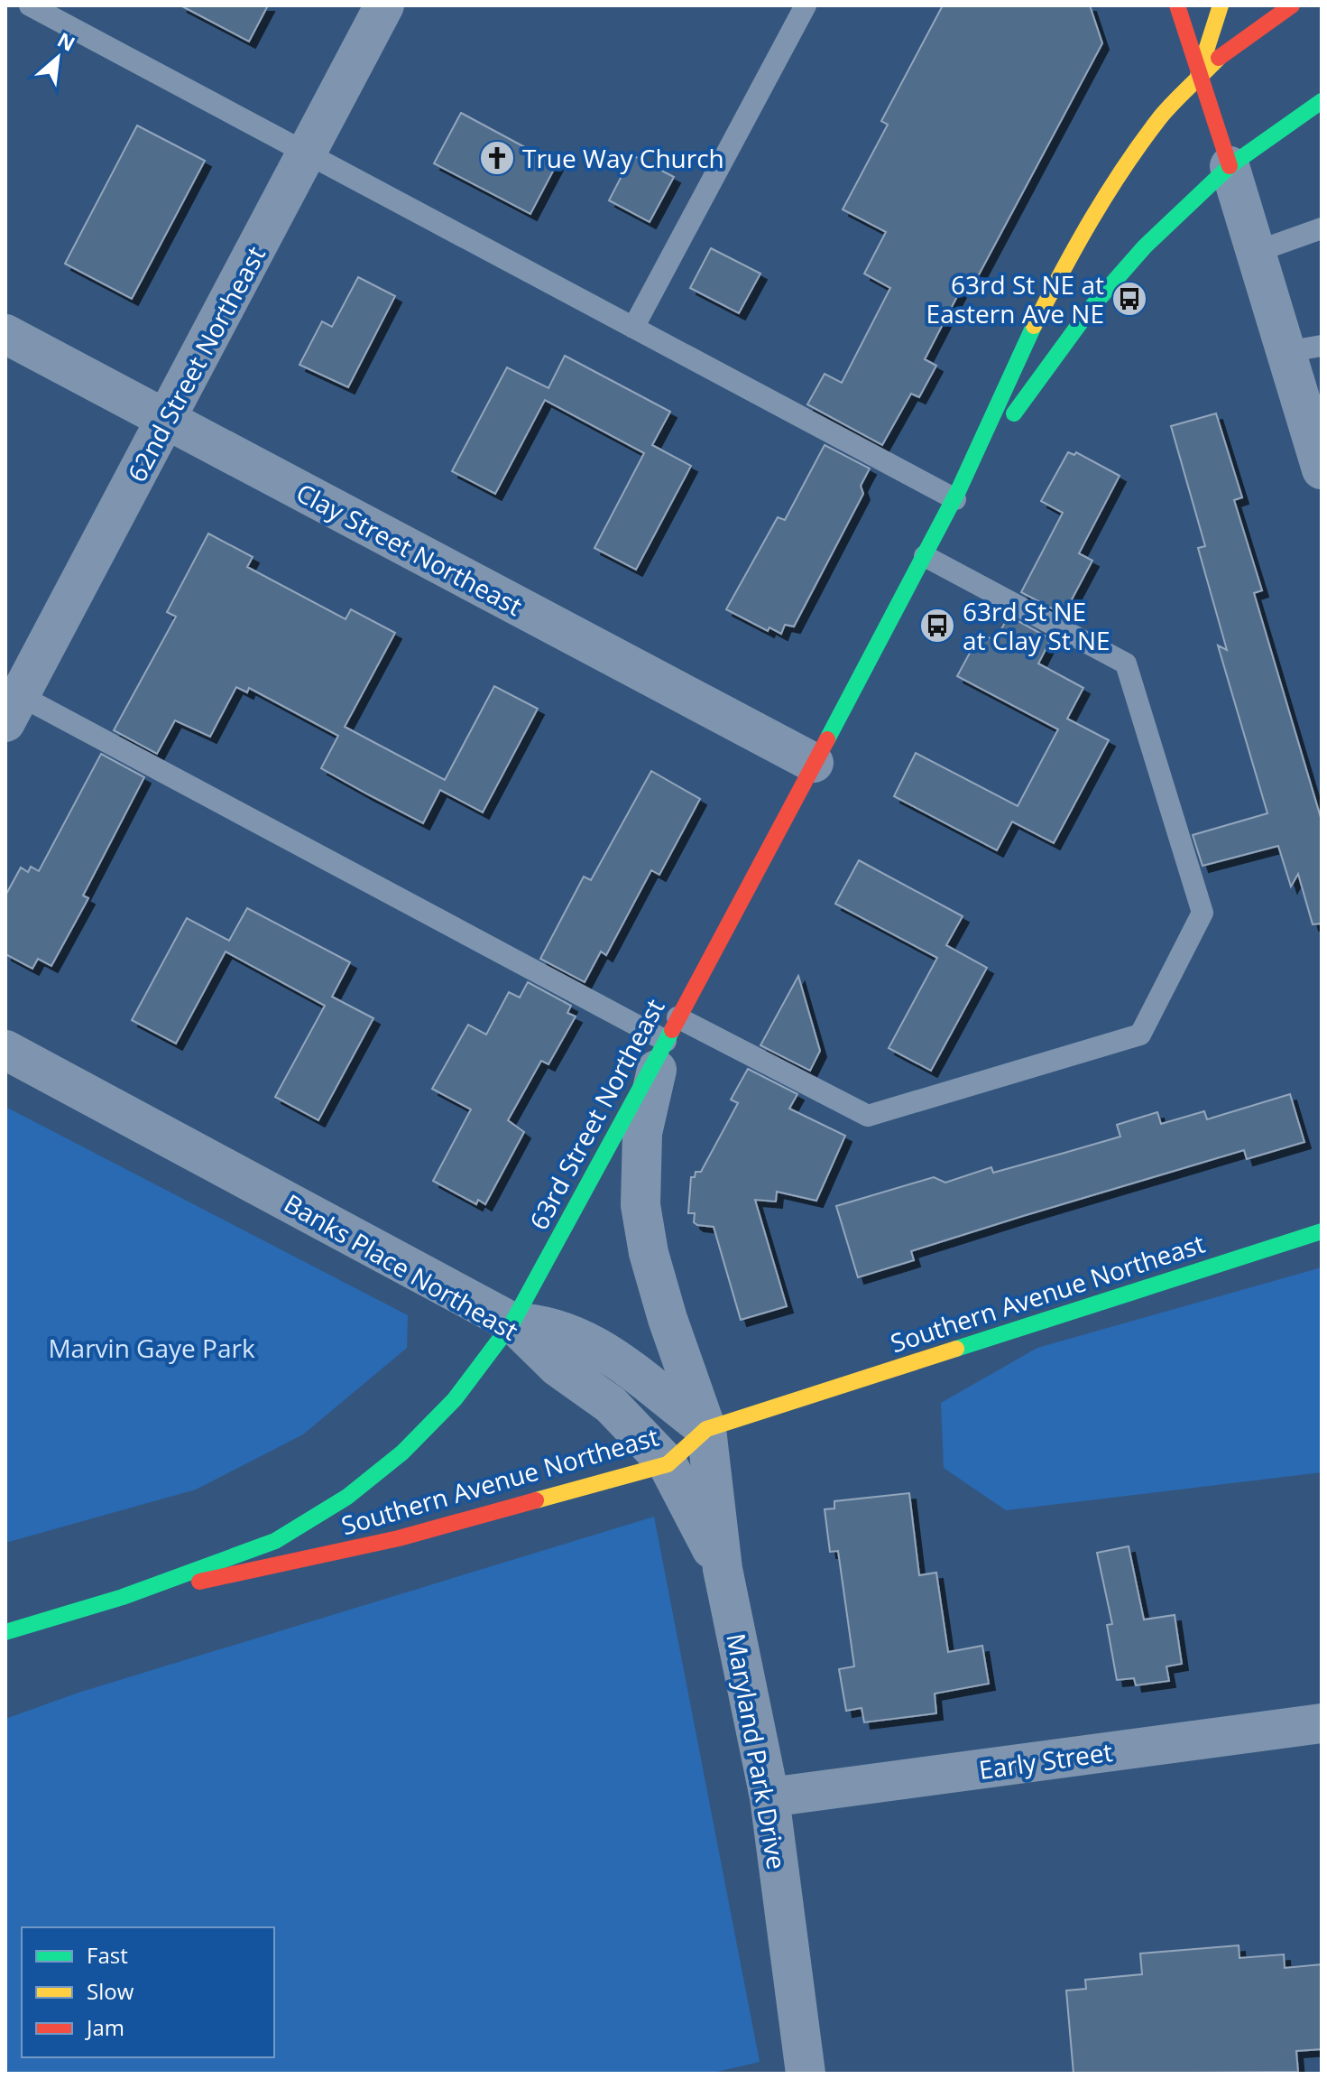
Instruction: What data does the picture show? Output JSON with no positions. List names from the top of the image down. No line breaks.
{"streets":{"main road":["63rd Street Northeast","Southern Avenue Northeast"],"street":["62nd Street Northeast","Clay Street Northeast","Banks Place Northeast","Maryland Park Drive","Early Street"]},"crossings":[["62nd Street Northeast","Clay Street Northeast"],["Clay Street Northeast","63rd Street Northeast"],["63rd Street Northeast","Banks Place Northeast"],["63rd Street Northeast","Southern Avenue Northeast"],["63rd Street Northeast","Maryland Park Drive"],["Banks Place Northeast","Southern Avenue Northeast"],["Banks Place Northeast","Maryland Park Drive"],["Southern Avenue Northeast","Maryland Park Drive"],["Maryland Park Drive","Early Street"]],"parks":["Marvin Gaye Park"],"places":{"church":["True Way Church"],"bus stop":["63rd St NE at Eastern Ave NE","63rd St NE at Clay St NE"]},"legend":["Fast","Slow","Jam"],"north":"top right"}
